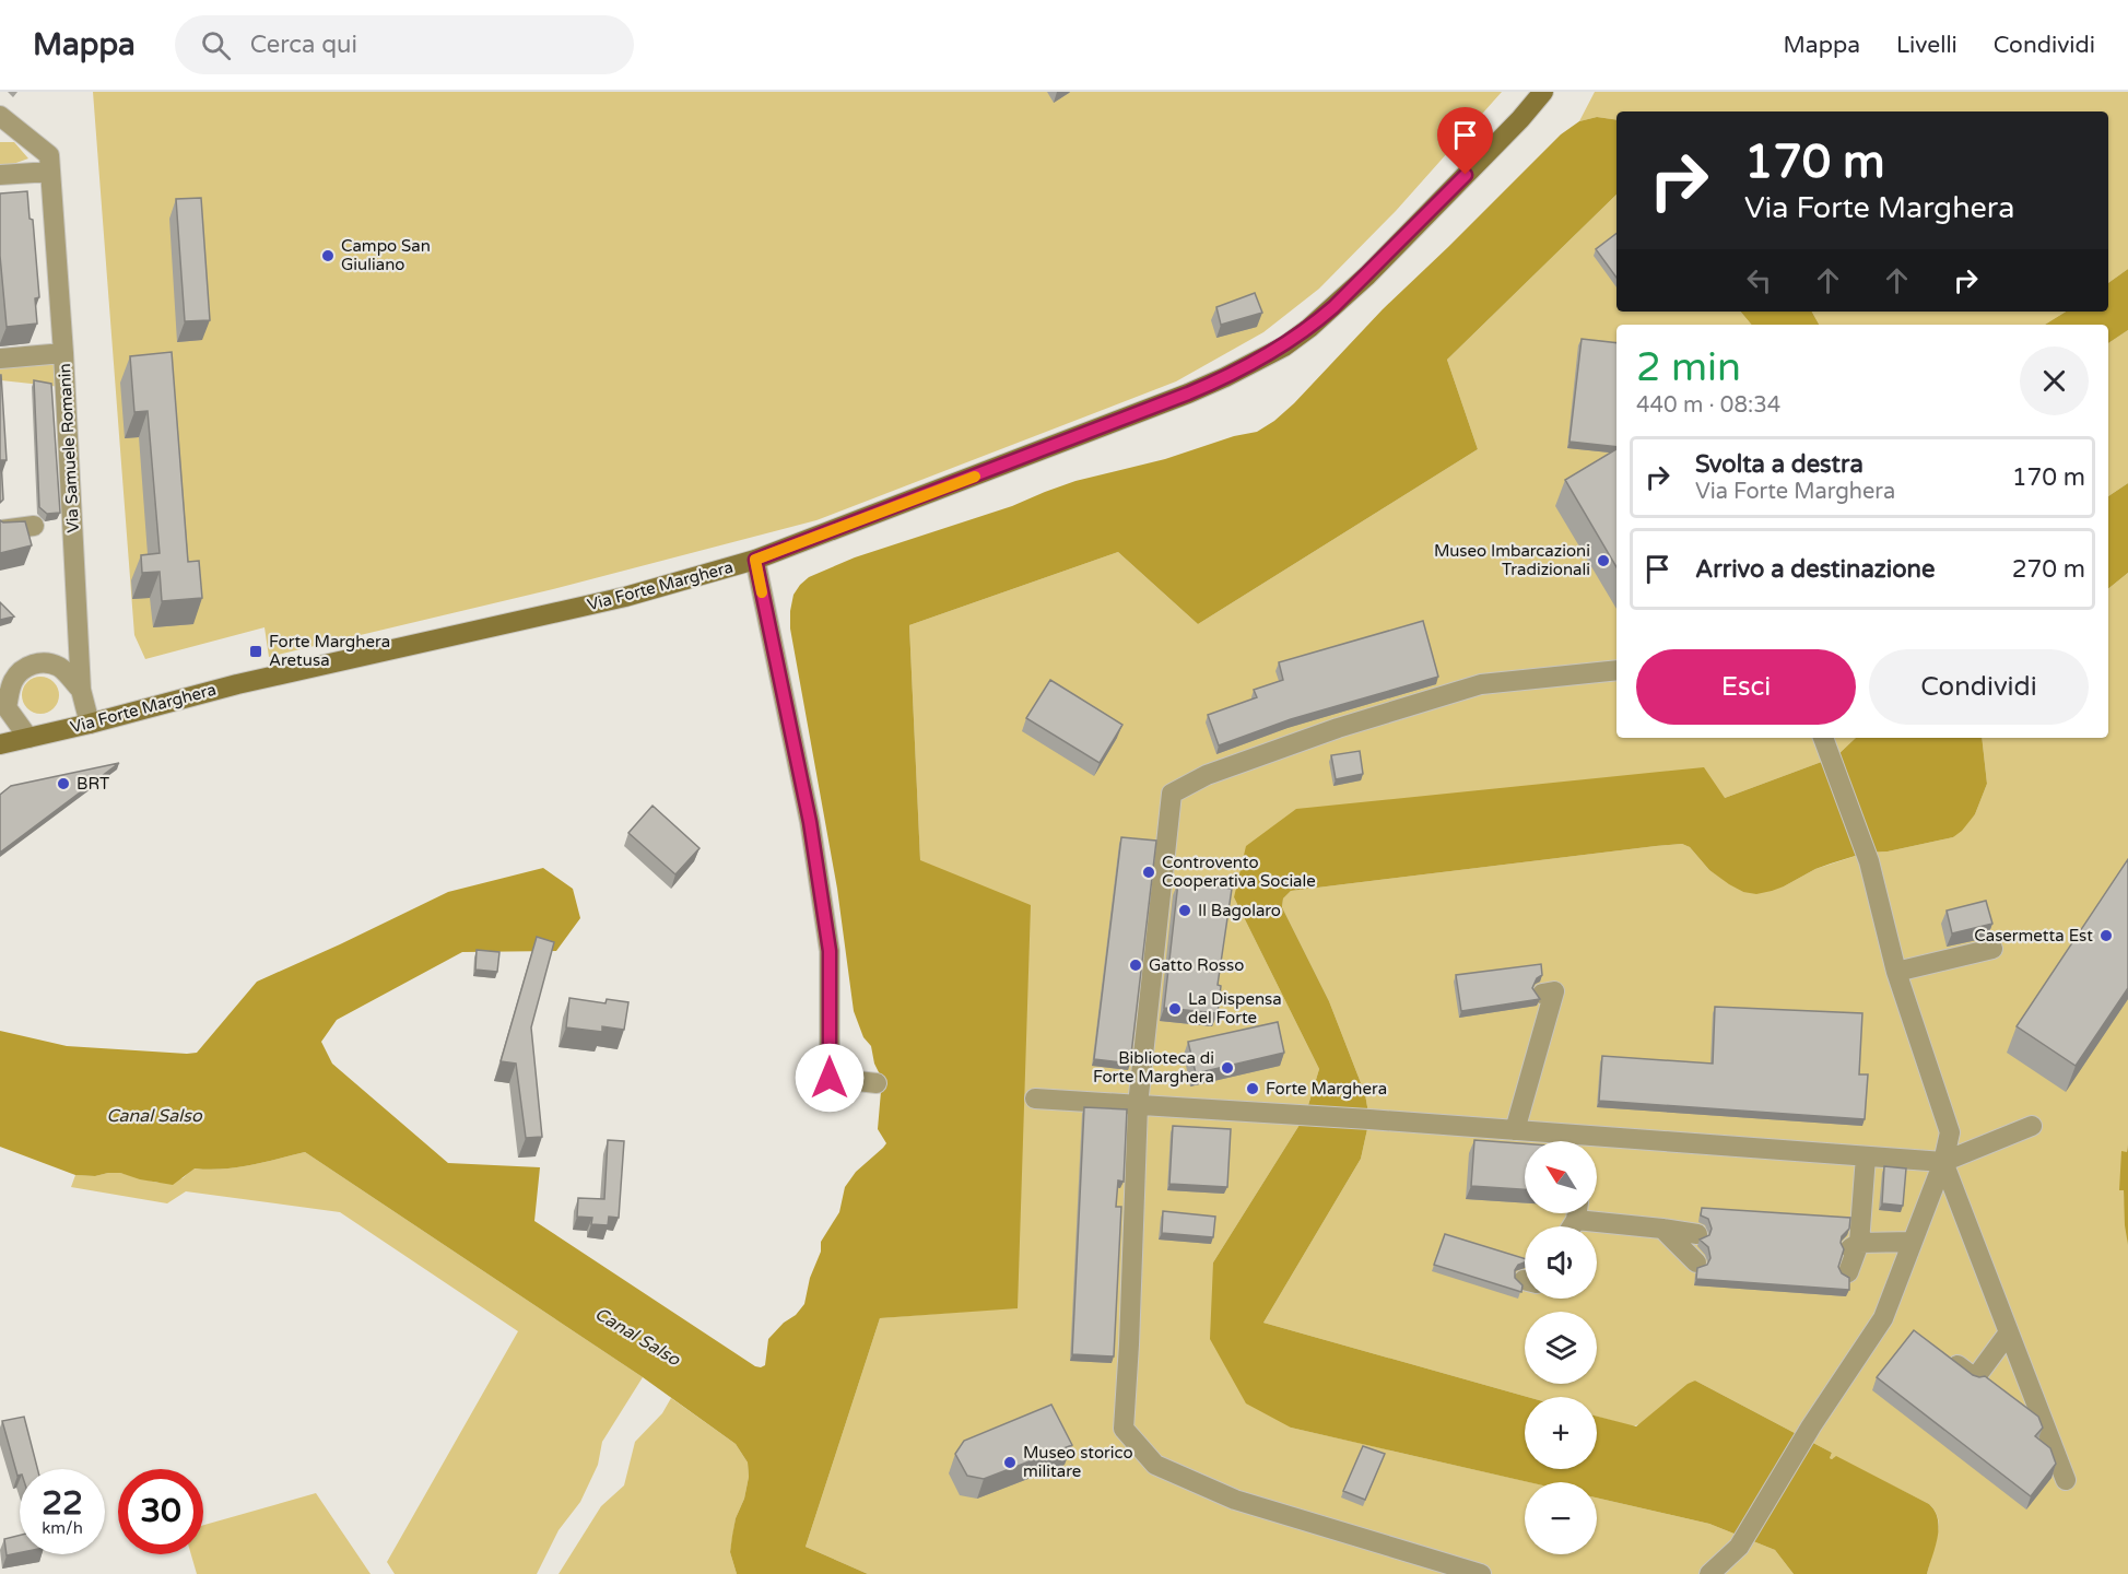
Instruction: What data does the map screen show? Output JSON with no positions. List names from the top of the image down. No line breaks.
{"streets":{"street":["Via Samuele Romanin","Via Forte Marghera"]},"crossings":[["Via Samuele Romanin","Via Forte Marghera"]],"water":["Canal Salso"],"places":{"other":["Campo San Giuliano","Museo Imbarcazioni Tradizionali","BRT","Controvento Cooperativa Sociale","Il Bagolaro","Casermetta Est","Gatto Rosso","La Dispensa del Forte","Biblioteca di Forte Marghera","Forte Marghera","Museo storico militare"],"transit":["Forte Marghera Aretusa"]},"north":"top left","page":{"header":"Mappa","search":"Cerca qui","nav":["Mappa","Livelli","Condividi"],"turn":["170 m","Via Forte Marghera"],"heading":["2 min","440 m · 08:34"],"list":[{"name":"Svolta a destra","note":"Via Forte Marghera","value":"170 m"},{"name":"Arrivo a destinazione","value":"270 m"}],"buttons":["Esci","Condividi"],"map_buttons":["+","−"],"speed":"22 km/h","limit":"30"}}
